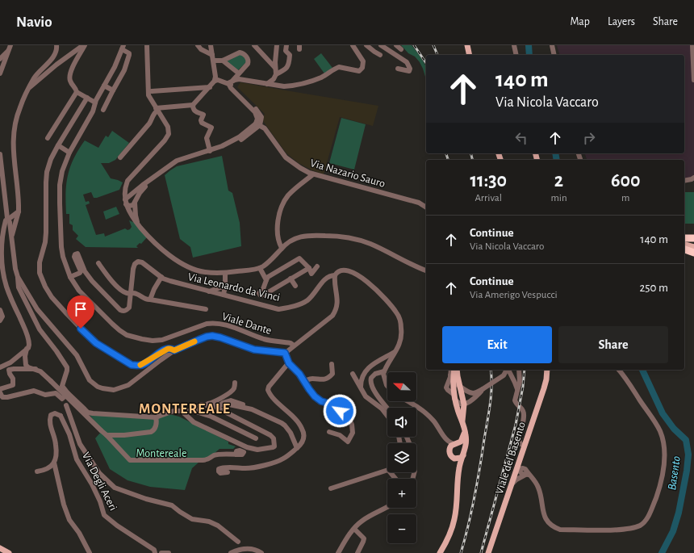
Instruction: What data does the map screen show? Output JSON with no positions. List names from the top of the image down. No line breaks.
{"streets":{"main road":["Viale del Basento"],"street":["Via Nazario Sauro","Via Leonardo da Vinci","Viale Dante","Via Degli Aceri"]},"districts":["MONTEREALE"],"water":["Basento"],"parks":["Montereale"],"north":"left","page":{"header":"Navio","nav":["Map","Layers","Share"],"turn":["140 m","Via Nicola Vaccaro"],"eta":["11:30","Arrival","2","min","600","m"],"list":[{"name":"Continue","note":"Via Nicola Vaccaro","value":"140 m"},{"name":"Continue","note":"Via Amerigo Vespucci","value":"250 m"}],"buttons":["Exit","Share"],"map_buttons":["+","−"]}}
